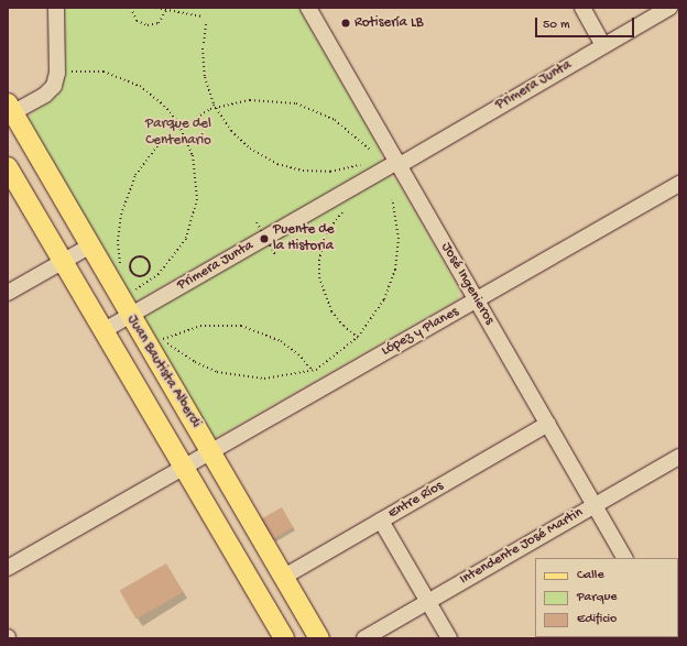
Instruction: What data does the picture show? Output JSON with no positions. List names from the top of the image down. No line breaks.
{"streets":{"main road":["Juan Bautista Alberdi"],"street":["Primera Junta","José Ingenieros","López y Planes","Entre Ríos","Intendente José Martin"]},"crossings":[["Primera Junta","José Ingenieros"],["Primera Junta","Juan Bautista Alberdi"],["José Ingenieros","López y Planes"],["José Ingenieros","Entre Ríos"],["José Ingenieros","Intendente José Martin"],["López y Planes","Juan Bautista Alberdi"],["Juan Bautista Alberdi","Entre Ríos"]],"parks":["Parque del Centenario"],"places":["Rotisería LB","Puente de la Historia"],"legend":["Calle","Parque","Edificio"],"scale_bar":"50 m"}
